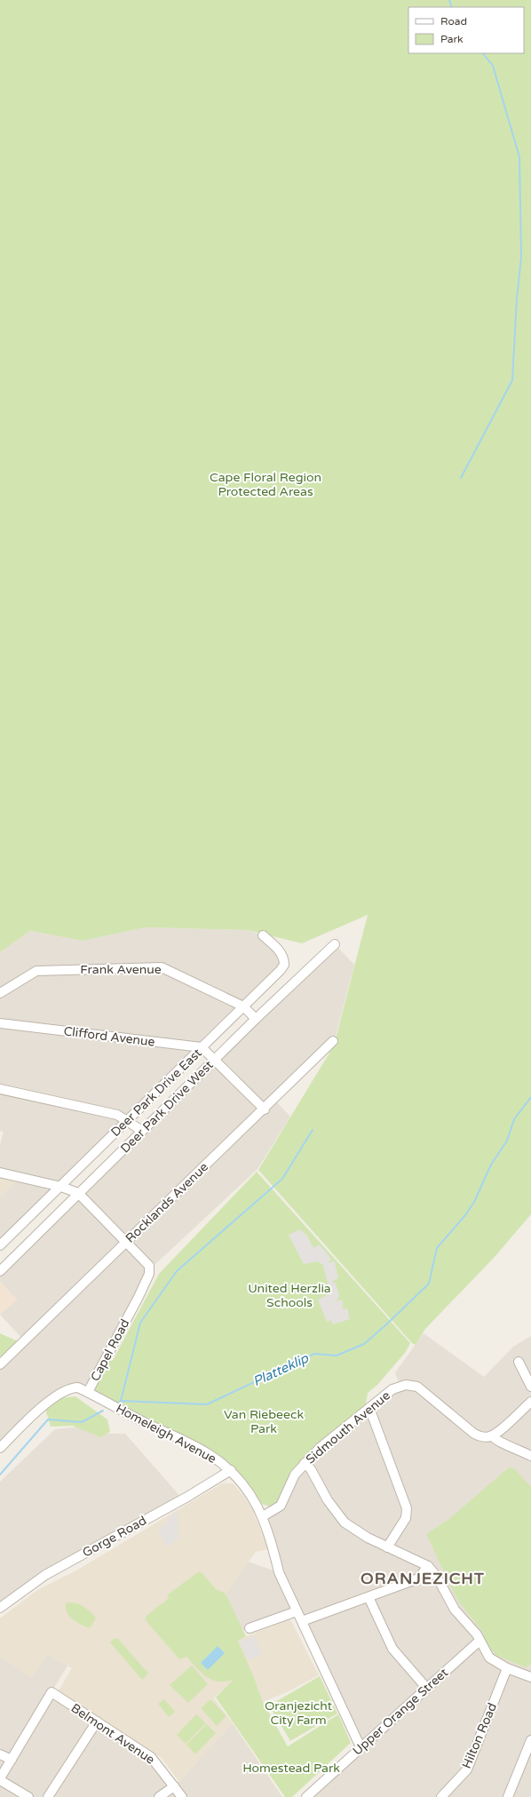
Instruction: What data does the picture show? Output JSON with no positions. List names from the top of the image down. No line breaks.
{"streets":{"street":["Frank Avenue","Clifford Avenue","Deer Park Drive East","Deer Park Drive West","Rocklands Avenue","Capel Road","Sidmouth Avenue","Homeleigh Avenue","Gorge Road","Upper Orange Street","Belmont Avenue","Hilton Road"]},"crossings":[["Frank Avenue","Deer Park Drive East"],["Frank Avenue","Deer Park Drive West"],["Clifford Avenue","Deer Park Drive East"],["Rocklands Avenue","Capel Road"],["Capel Road","Homeleigh Avenue"],["Sidmouth Avenue","Homeleigh Avenue"],["Homeleigh Avenue","Gorge Road"]],"districts":["ORANJEZICHT"],"water":["Platteklip"],"parks":["Cape Floral Region Protected Areas","United Herzlia Schools","Van Riebeeck Park","Oranjezicht City Farm","Homestead Park"],"legend":["Road","Park"]}
